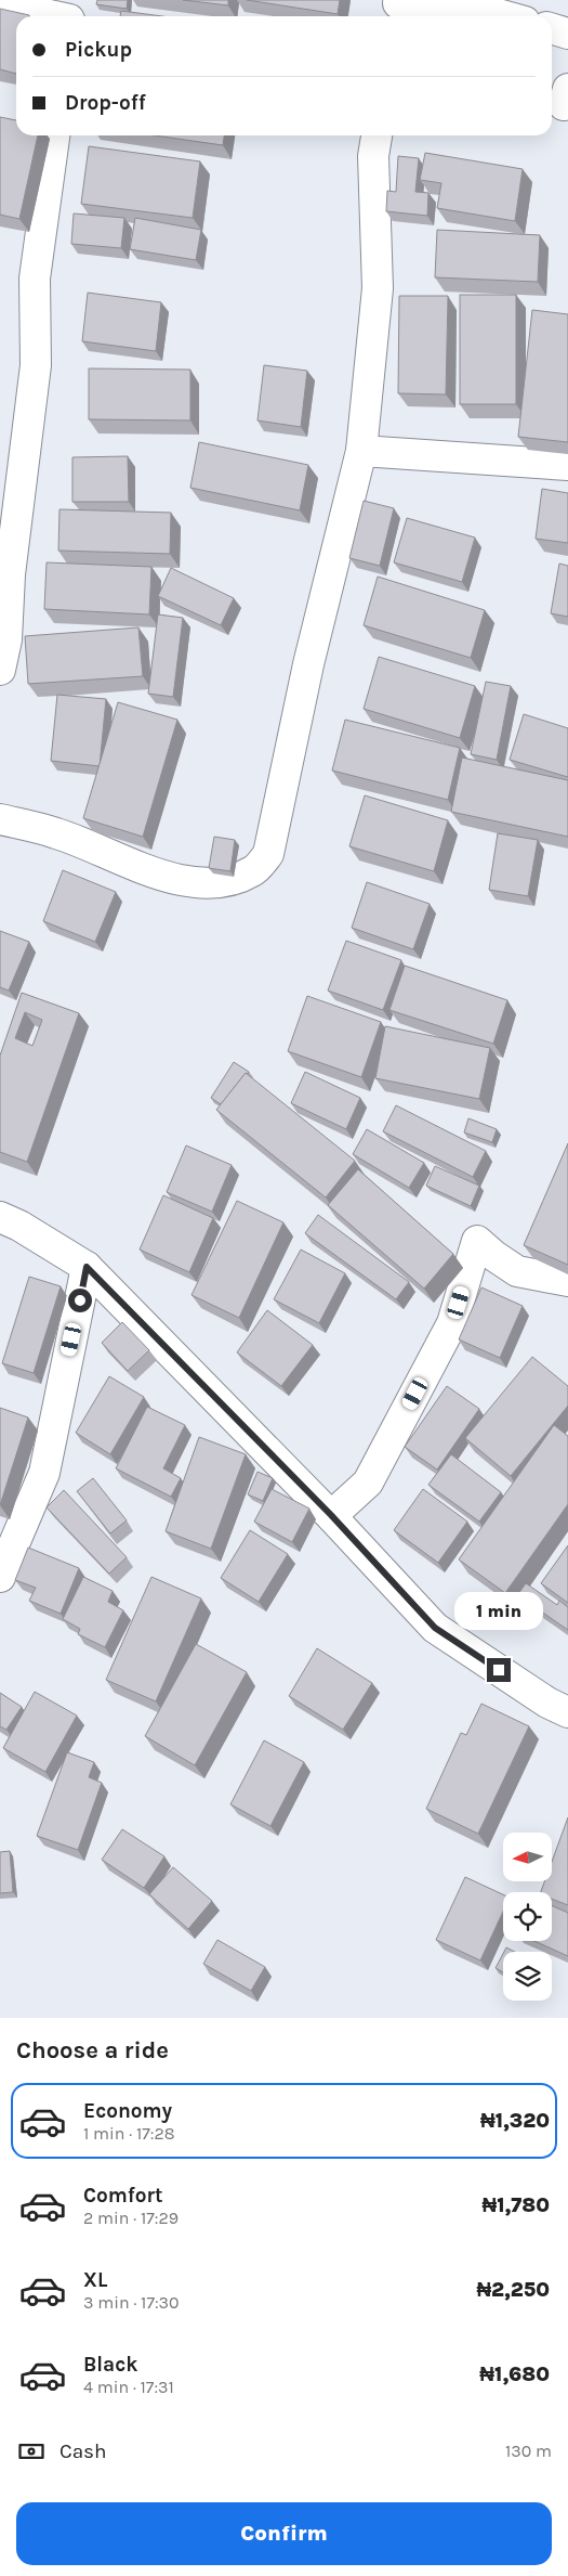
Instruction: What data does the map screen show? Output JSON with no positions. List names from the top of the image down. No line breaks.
{"north":"left","page":{"banner":["Pickup","Drop-off"],"bubble":"1 min","heading":"Choose a ride","list":[{"name":"Economy","note":"1 min · 17:28","value":"₦1,320"},{"name":"Comfort","note":"2 min · 17:29","value":"₦1,780"},{"name":"XL","note":"3 min · 17:30","value":"₦2,250"},{"name":"Black","note":"4 min · 17:31","value":"₦1,680"}],"pay":["Cash","130 m"],"buttons":"Confirm"}}
